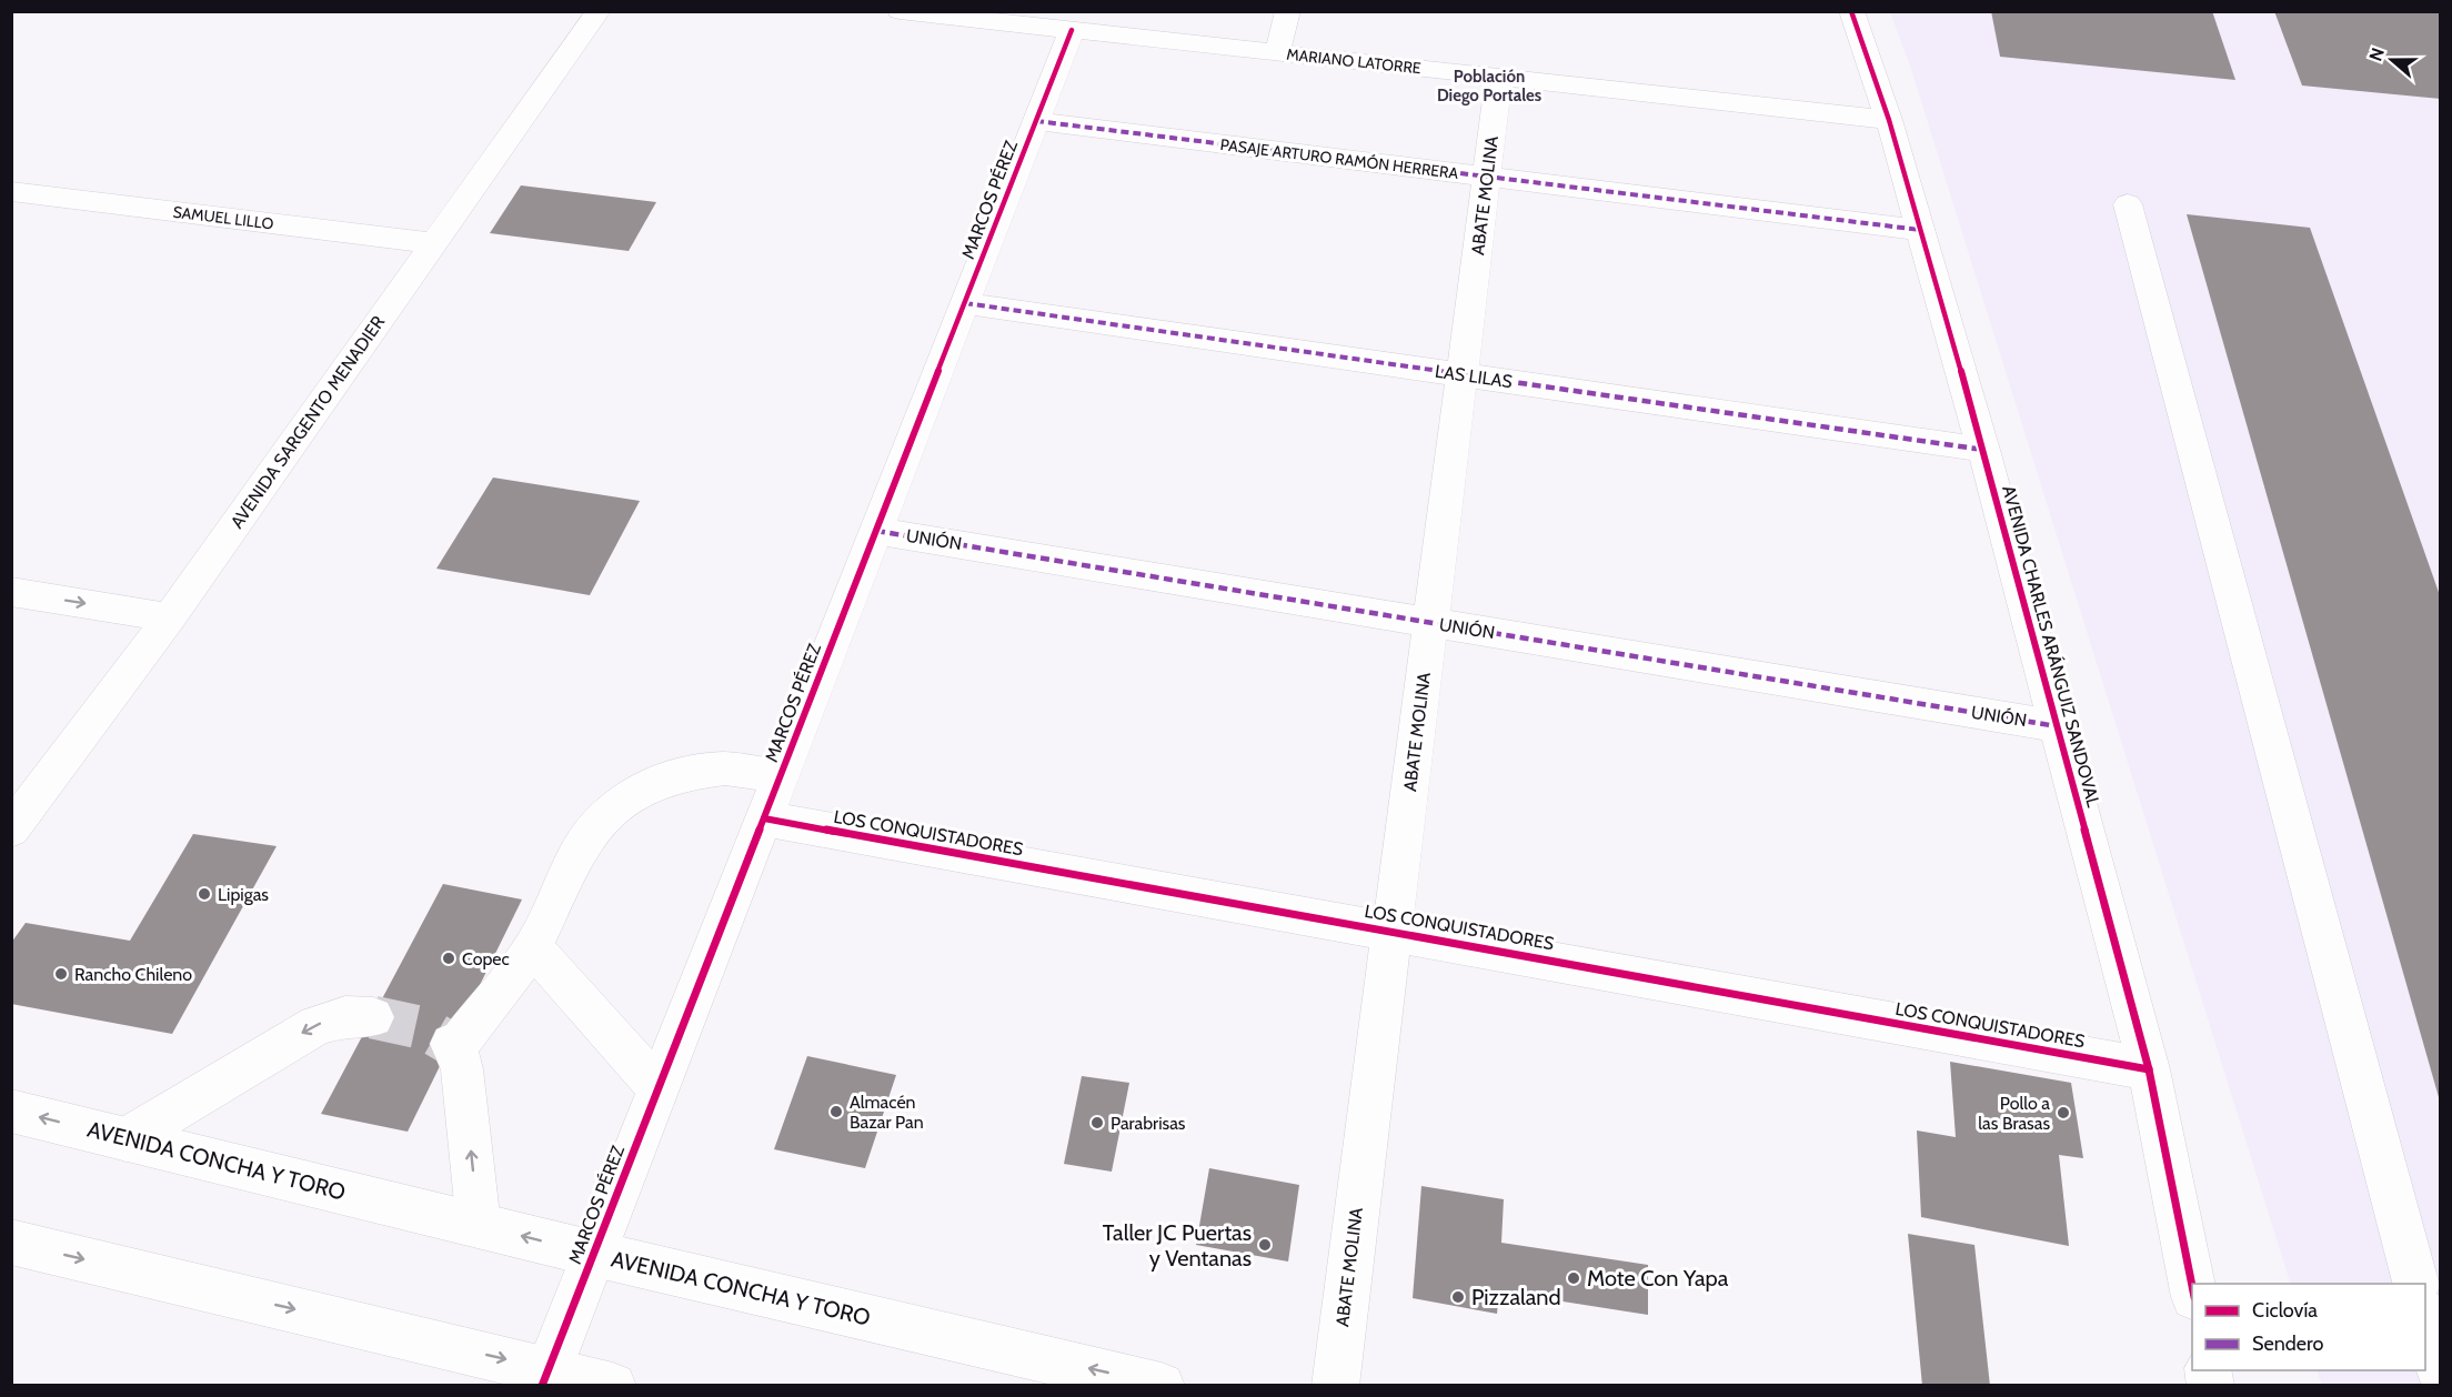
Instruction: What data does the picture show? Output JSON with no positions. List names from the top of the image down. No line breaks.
{"streets":{"street":["MARIANO LATORRE","PASAJE ARTURO RAMÓN HERRERA","ABATE MOLINA","MARCOS PÉREZ","SAMUEL LILLO","LAS LILAS","AVENIDA SARGENTO MENADIER","UNIÓN","AVENIDA CHARLES ARÁNGUIZ SANDOVAL","LOS CONQUISTADORES","AVENIDA CONCHA Y TORO"]},"crossings":[["MARIANO LATORRE","ABATE MOLINA"],["MARIANO LATORRE","MARCOS PÉREZ"],["MARIANO LATORRE","AVENIDA CHARLES ARÁNGUIZ SANDOVAL"],["PASAJE ARTURO RAMÓN HERRERA","ABATE MOLINA"],["PASAJE ARTURO RAMÓN HERRERA","MARCOS PÉREZ"],["PASAJE ARTURO RAMÓN HERRERA","AVENIDA CHARLES ARÁNGUIZ SANDOVAL"],["ABATE MOLINA","LAS LILAS"],["ABATE MOLINA","UNIÓN"],["ABATE MOLINA","LOS CONQUISTADORES"],["MARCOS PÉREZ","LAS LILAS"],["MARCOS PÉREZ","UNIÓN"],["MARCOS PÉREZ","LOS CONQUISTADORES"],["MARCOS PÉREZ","AVENIDA CONCHA Y TORO"],["SAMUEL LILLO","AVENIDA SARGENTO MENADIER"],["LAS LILAS","AVENIDA CHARLES ARÁNGUIZ SANDOVAL"],["UNIÓN","AVENIDA CHARLES ARÁNGUIZ SANDOVAL"],["AVENIDA CHARLES ARÁNGUIZ SANDOVAL","LOS CONQUISTADORES"]],"districts":["Población Diego Portales"],"places":["Lipigas","Copec","Rancho Chileno","Almacén Bazar Pan","Pollo a las Brasas","Parabrisas","Taller JC Puertas y Ventanas","Mote Con Yapa","Pizzaland"],"legend":["Ciclovía","Sendero"],"north":"left"}
